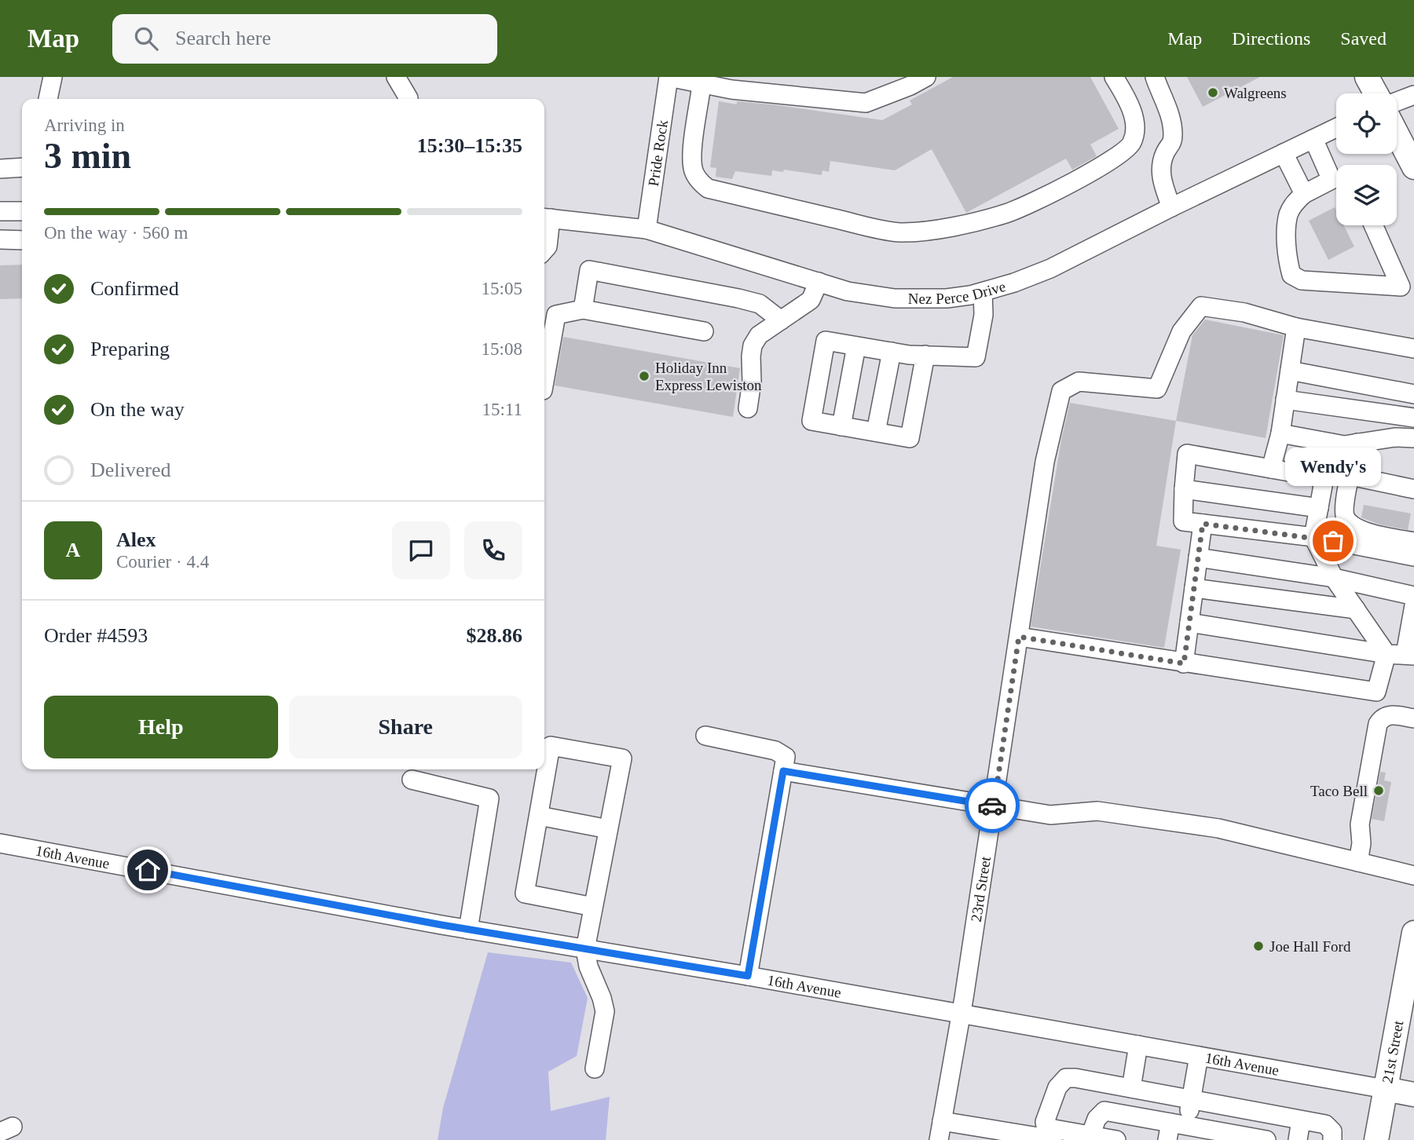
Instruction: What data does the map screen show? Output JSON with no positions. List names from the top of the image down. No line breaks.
{"streets":{"main road":["16th Avenue","21st Street"],"street":["Pride Rock","Nez Perce Drive","23rd Street"]},"crossings":[["Pride Rock","Nez Perce Drive"],["16th Avenue","23rd Street"],["16th Avenue","21st Street"]],"places":["Walgreens","Holiday Inn Express Lewiston","Wendy's","Taco Bell","Joe Hall Ford"],"page":{"header":"Map","search":"Search here","nav":["Map","Directions","Saved"],"heading":["3 min","Arriving in","15:30–15:35"],"panel":["Alex","Courier · 4.4","Order #4593","$28.86"],"bar":"On the way · 560 m","list":[["Confirmed","15:05"],["Preparing","15:08"],["On the way","15:11"],"Delivered"],"bubble":"Wendy's","round":"A","buttons":["Help","Share"]}}
